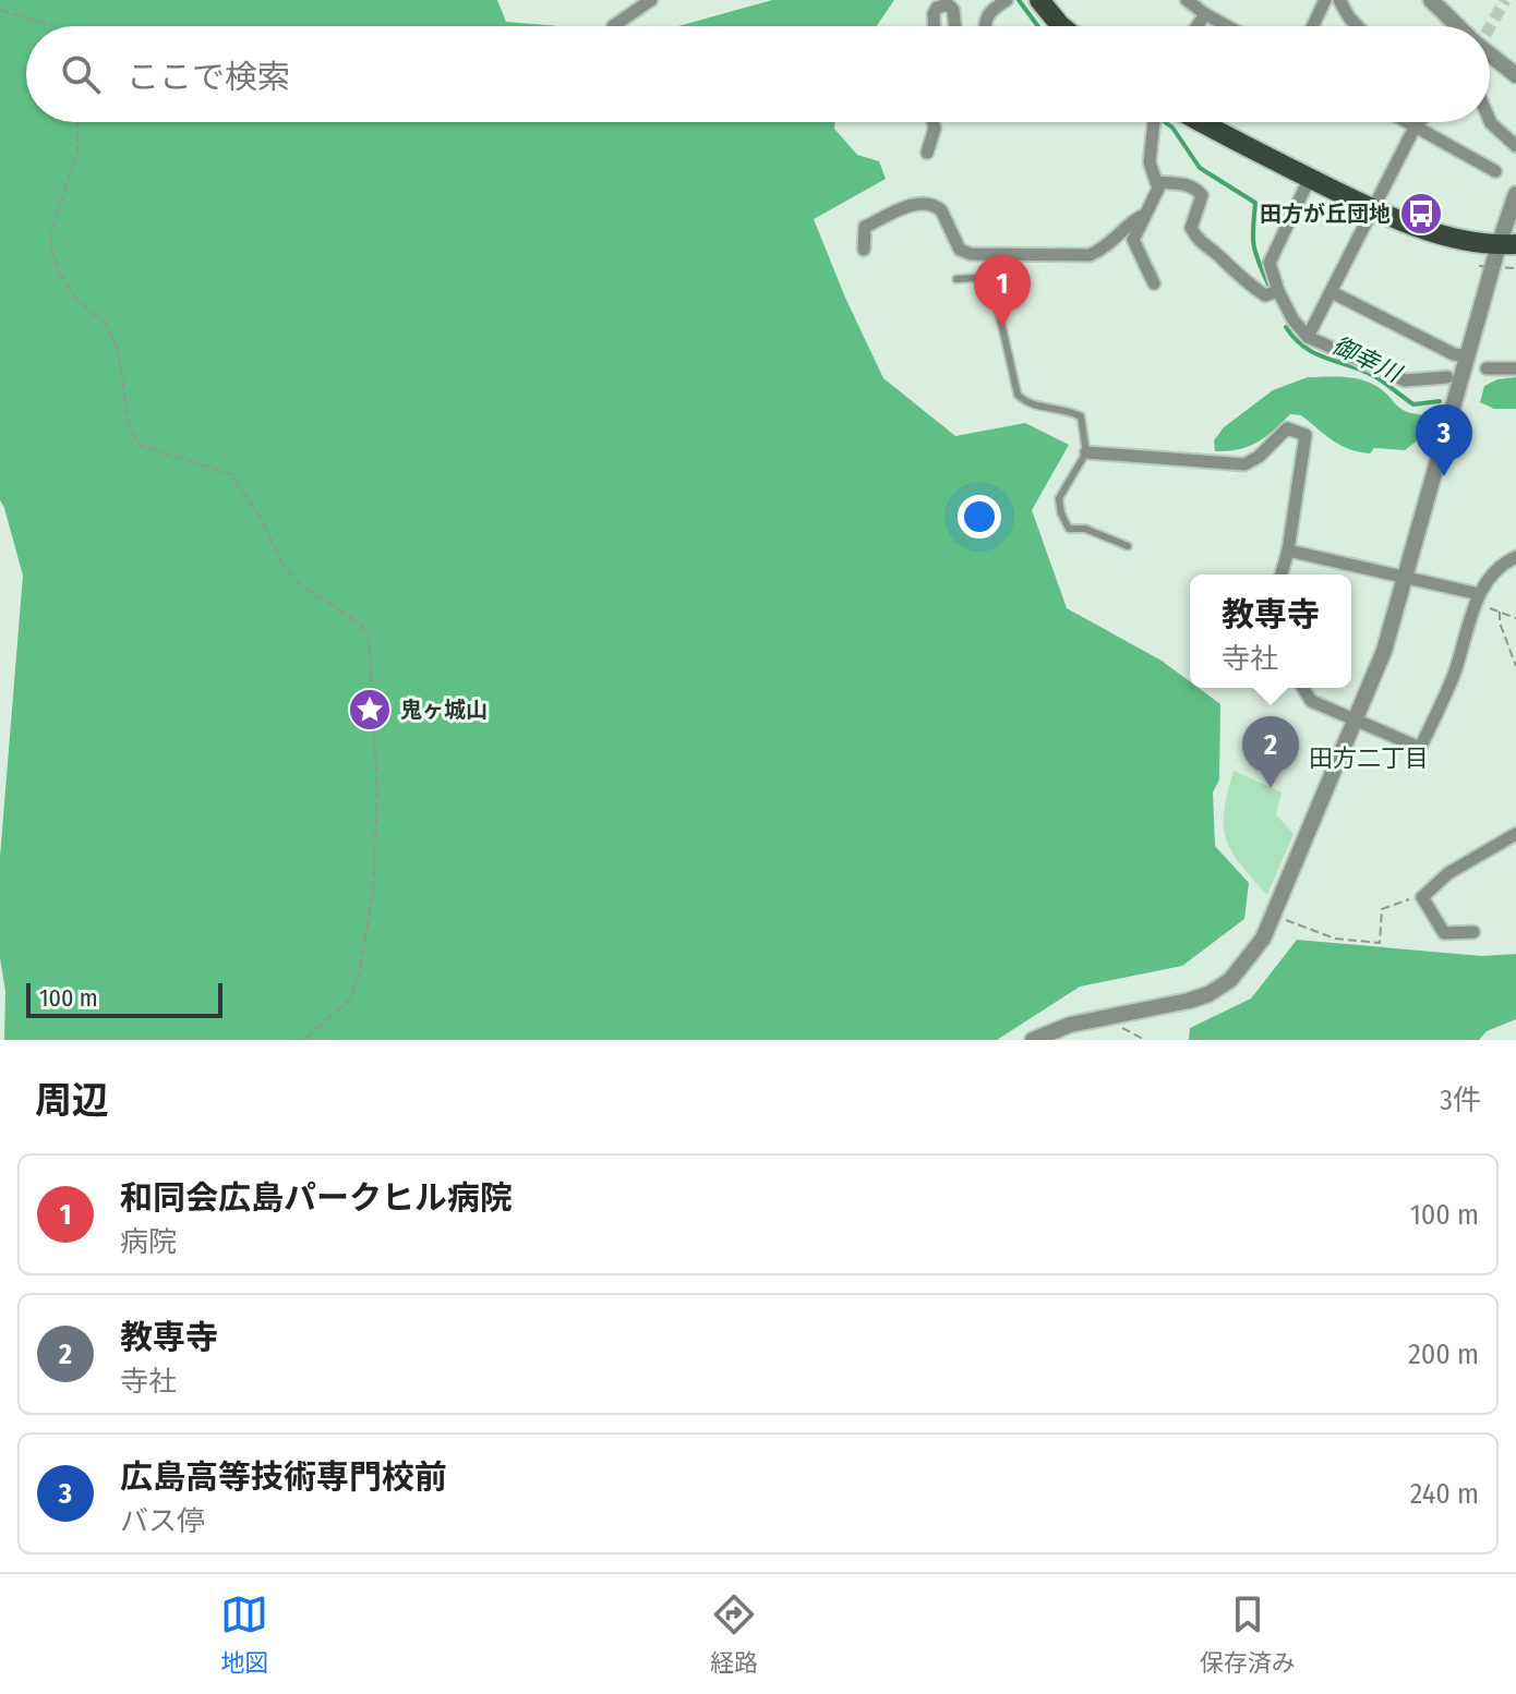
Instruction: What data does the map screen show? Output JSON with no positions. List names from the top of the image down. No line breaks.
{"districts":["田方二丁目"],"water":["御幸川"],"places":{"bus stop":["田方が丘団地"],"place":["鬼ヶ城山"]},"scale_bar":"100 m","page":{"search":"ここで検索","pins":["1","3","2"],"popup":["教専寺","寺社"],"scale":"100 m","heading":["周辺","3件"],"list":[{"mark":"1","name":"和同会広島パークヒル病院","note":"病院","value":"100 m"},{"mark":"2","name":"教専寺","note":"寺社","value":"200 m"},{"mark":"3","name":"広島高等技術専門校前","note":"バス停","value":"240 m"}],"nav":["地図","経路","保存済み"]}}
